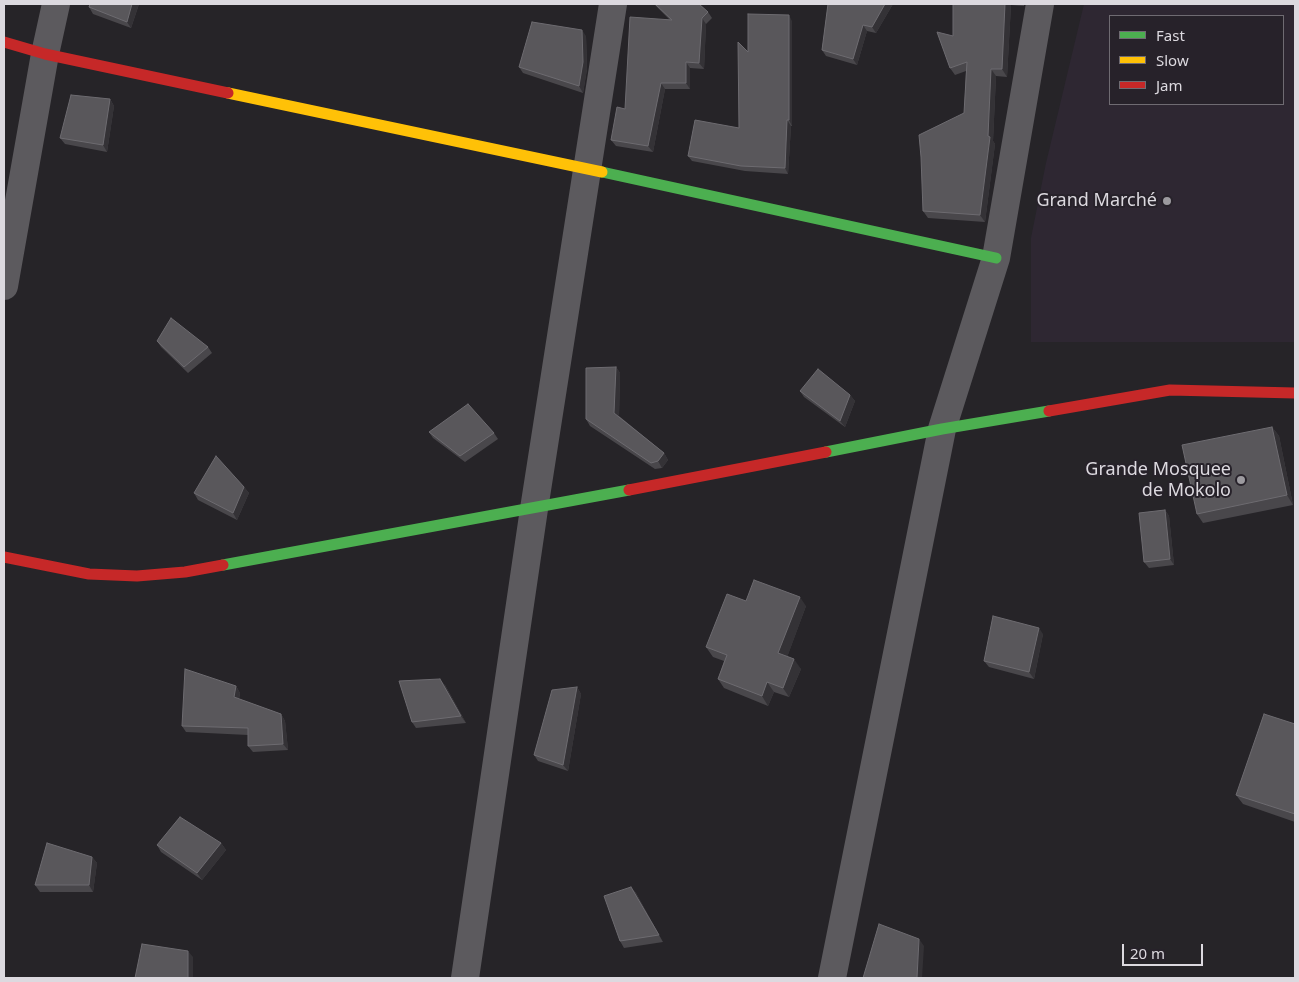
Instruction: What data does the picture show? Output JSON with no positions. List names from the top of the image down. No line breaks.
{"places":["Grand Marché","Grande Mosquee de Mokolo"],"legend":["Fast","Slow","Jam"],"scale_bar":"20 m"}
